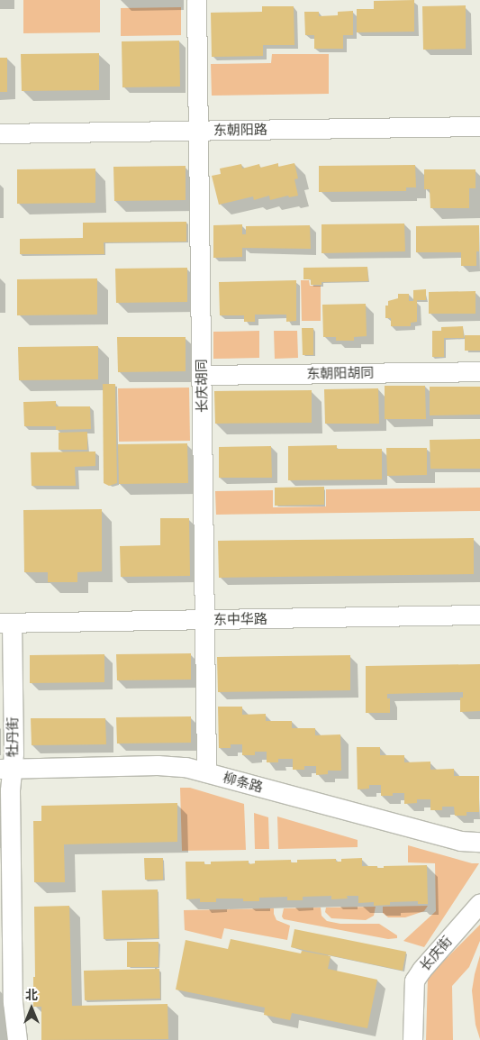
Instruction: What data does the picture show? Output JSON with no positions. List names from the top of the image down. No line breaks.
{"streets":{"street":["东朝阳路","东朝阳胡同","长庆胡同","东中华路","牡丹街","柳条路","长庆街"]},"crossings":[["东朝阳路","长庆胡同"],["东朝阳胡同","长庆胡同"],["长庆胡同","东中华路"],["长庆胡同","柳条路"],["东中华路","牡丹街"],["牡丹街","柳条路"]],"north":"top"}
